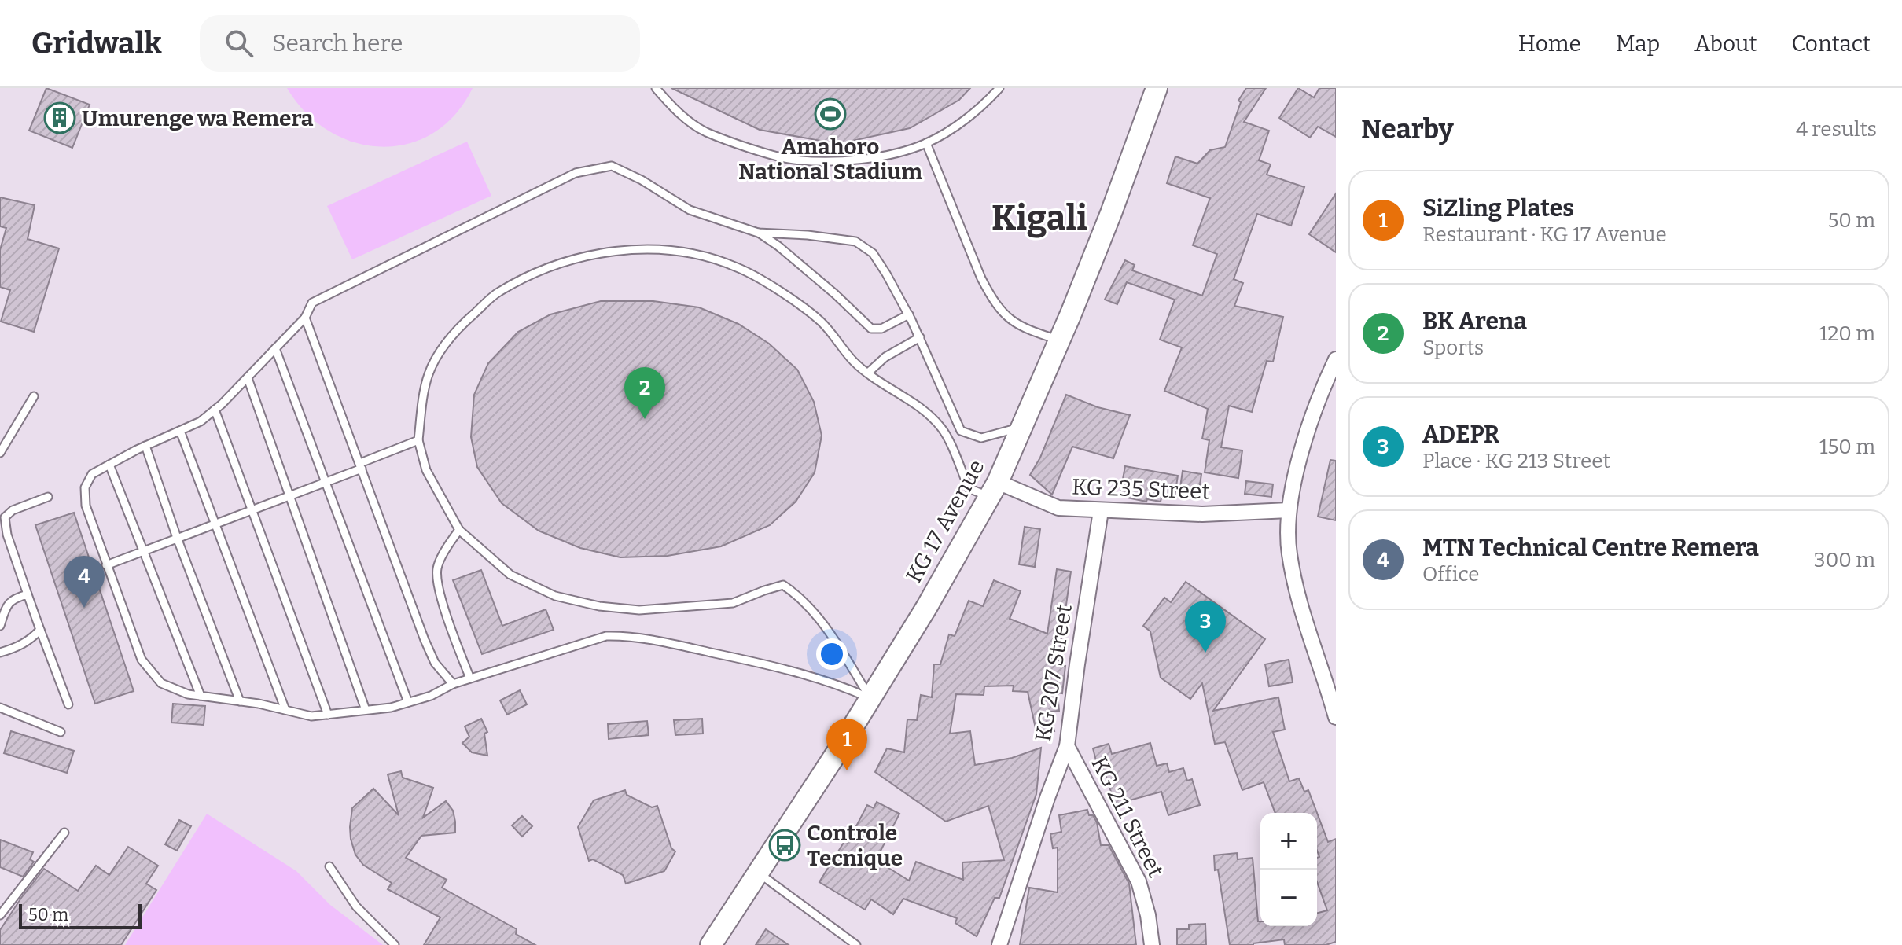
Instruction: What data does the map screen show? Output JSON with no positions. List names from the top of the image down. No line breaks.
{"streets":{"street":["KG 235 Street","KG 17 Avenue","KG 207 Street","KG 211 Street"]},"crossings":[["KG 235 Street","KG 17 Avenue"],["KG 235 Street","KG 207 Street"],["KG 207 Street","KG 211 Street"]],"districts":["Kigali"],"places":{"sports":["Amahoro National Stadium"],"building":["Umurenge wa Remera"],"bus stop":["Controle Tecnique"]},"scale_bar":"50 m","page":{"header":"Gridwalk","search":"Search here","nav":["Home","Map","About","Contact"],"heading":["Nearby","4 results"],"list":[{"mark":"1","name":"SiZling Plates","note":"Restaurant · KG 17 Avenue","value":"50 m"},{"mark":"2","name":"BK Arena","note":"Sports","value":"120 m"},{"mark":"3","name":"ADEPR","note":"Place · KG 213 Street","value":"150 m"},{"mark":"4","name":"MTN Technical Centre Remera","note":"Office","value":"300 m"}],"pins":["2","4","3","1"],"map_buttons":["+","−"],"scale":"50 m"}}
